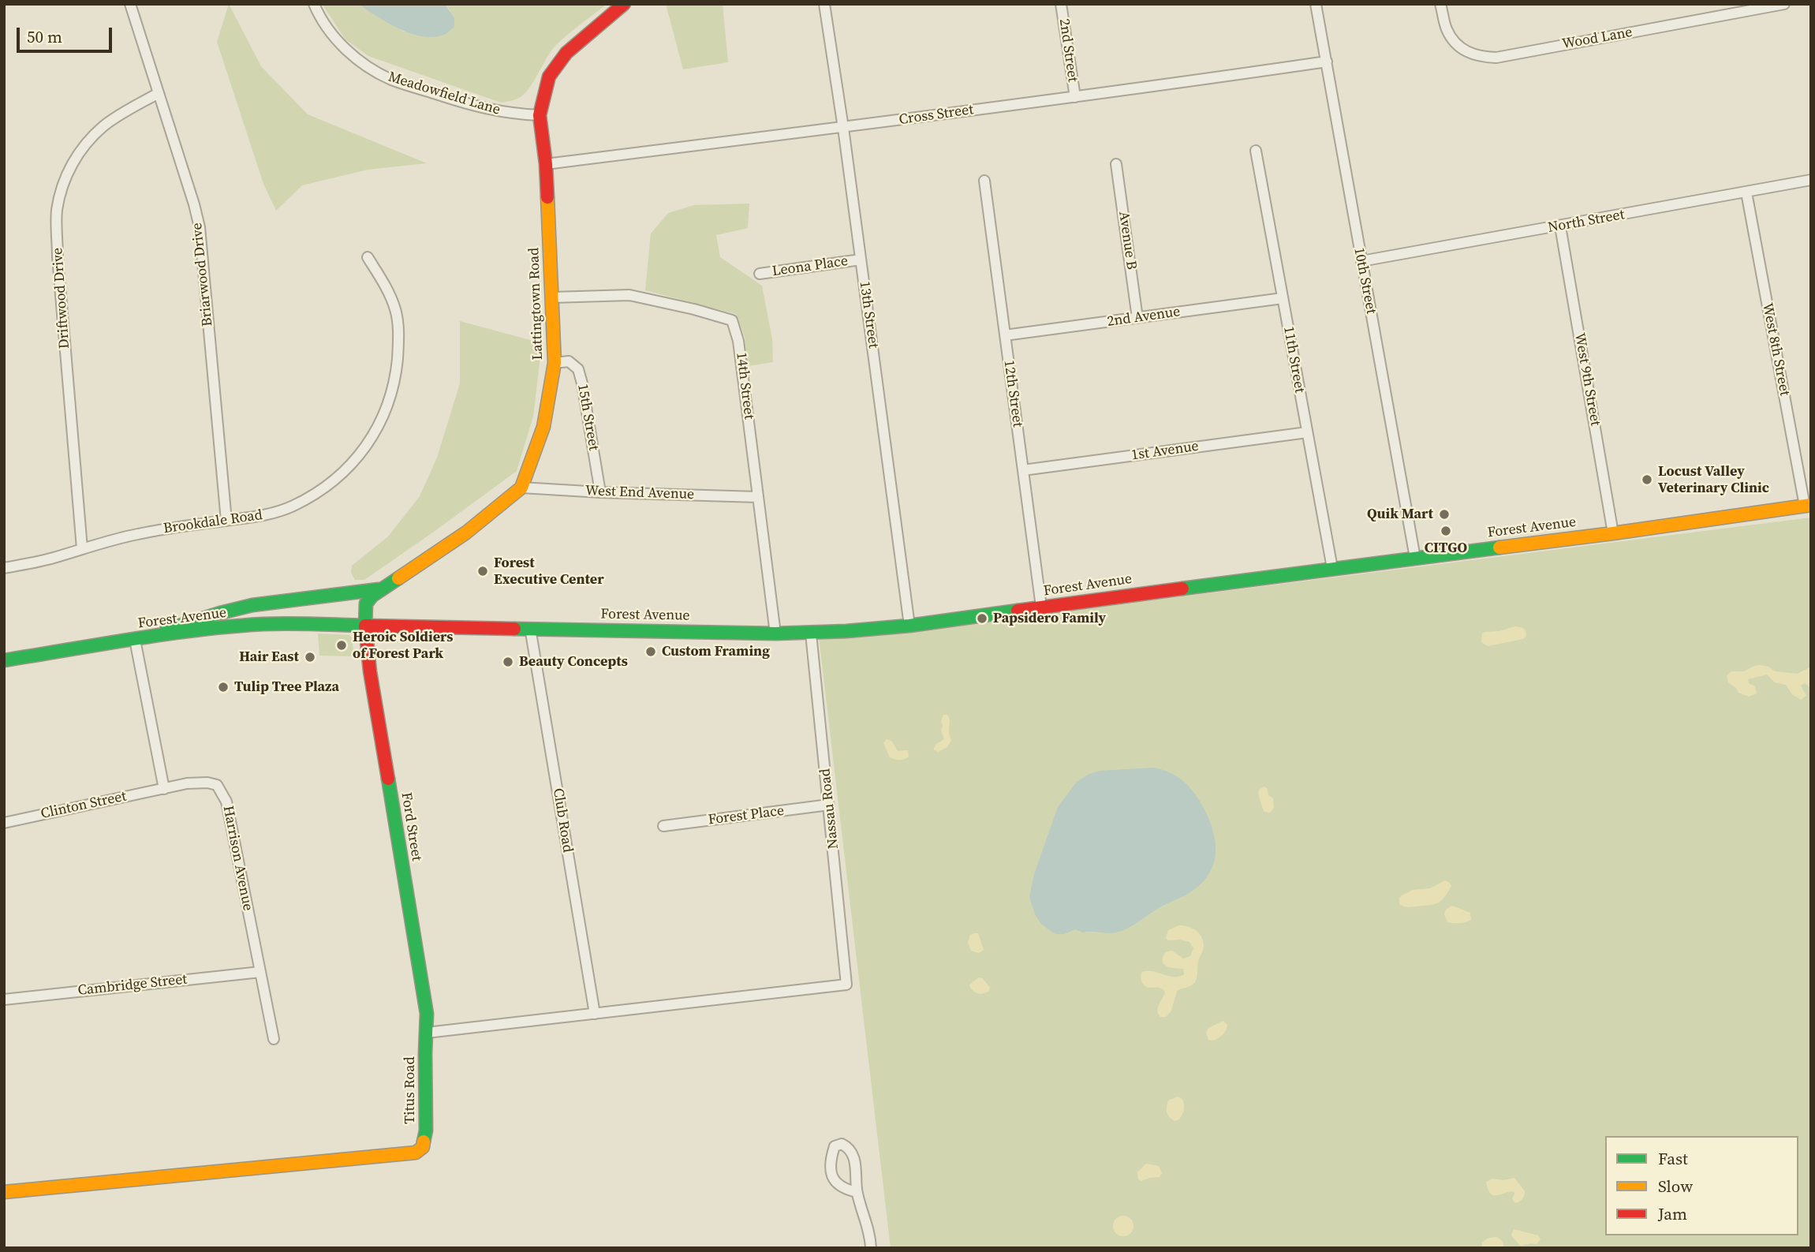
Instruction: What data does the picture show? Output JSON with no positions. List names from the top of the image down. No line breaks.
{"streets":{"main road":["Lattingtown Road","Forest Avenue","Ford Street","Titus Road"],"street":["Wood Lane","2nd Street","Meadowfield Lane","Cross Street","North Street","Avenue B","Leona Place","Briarwood Drive","10th Street","Driftwood Drive","13th Street","2nd Avenue","West 8th Street","11th Street","West 9th Street","14th Street","12th Street","15th Street","1st Avenue","West End Avenue","Brookdale Road","Clinton Street","Nassau Road","Forest Place","Club Road","Harrison Avenue","Cambridge Street"]},"crossings":[["2nd Street","Cross Street"],["Meadowfield Lane","Lattingtown Road"],["Cross Street","10th Street"],["Cross Street","Lattingtown Road"],["Cross Street","13th Street"],["North Street","10th Street"],["North Street","West 8th Street"],["North Street","West 9th Street"],["Avenue B","2nd Avenue"],["Leona Place","13th Street"],["Briarwood Drive","Driftwood Drive"],["Briarwood Drive","Brookdale Road"],["10th Street","Forest Avenue"],["Driftwood Drive","Brookdale Road"],["Lattingtown Road","14th Street"],["Lattingtown Road","15th Street"],["Lattingtown Road","West End Avenue"],["13th Street","Forest Avenue"],["2nd Avenue","11th Street"],["2nd Avenue","12th Street"],["West 8th Street","Forest Avenue"],["11th Street","1st Avenue"],["11th Street","Forest Avenue"],["West 9th Street","Forest Avenue"],["14th Street","West End Avenue"],["14th Street","Forest Avenue"],["12th Street","1st Avenue"],["12th Street","Forest Avenue"],["15th Street","West End Avenue"],["Forest Avenue","Nassau Road"],["Forest Avenue","Club Road"],["Forest Avenue","Ford Street"],["Clinton Street","Harrison Avenue"],["Nassau Road","Forest Place"],["Nassau Road","Club Road"],["Ford Street","Titus Road"],["Harrison Avenue","Cambridge Street"]],"places":["Locust Valley Veterinary Clinic","Quik Mart","CITGO","Forest Executive Center","Papsidero Family","Heroic Soldiers of Forest Park","Custom Framing","Hair East","Beauty Concepts","Tulip Tree Plaza"],"legend":["Fast","Slow","Jam"],"scale_bar":"50 m"}
